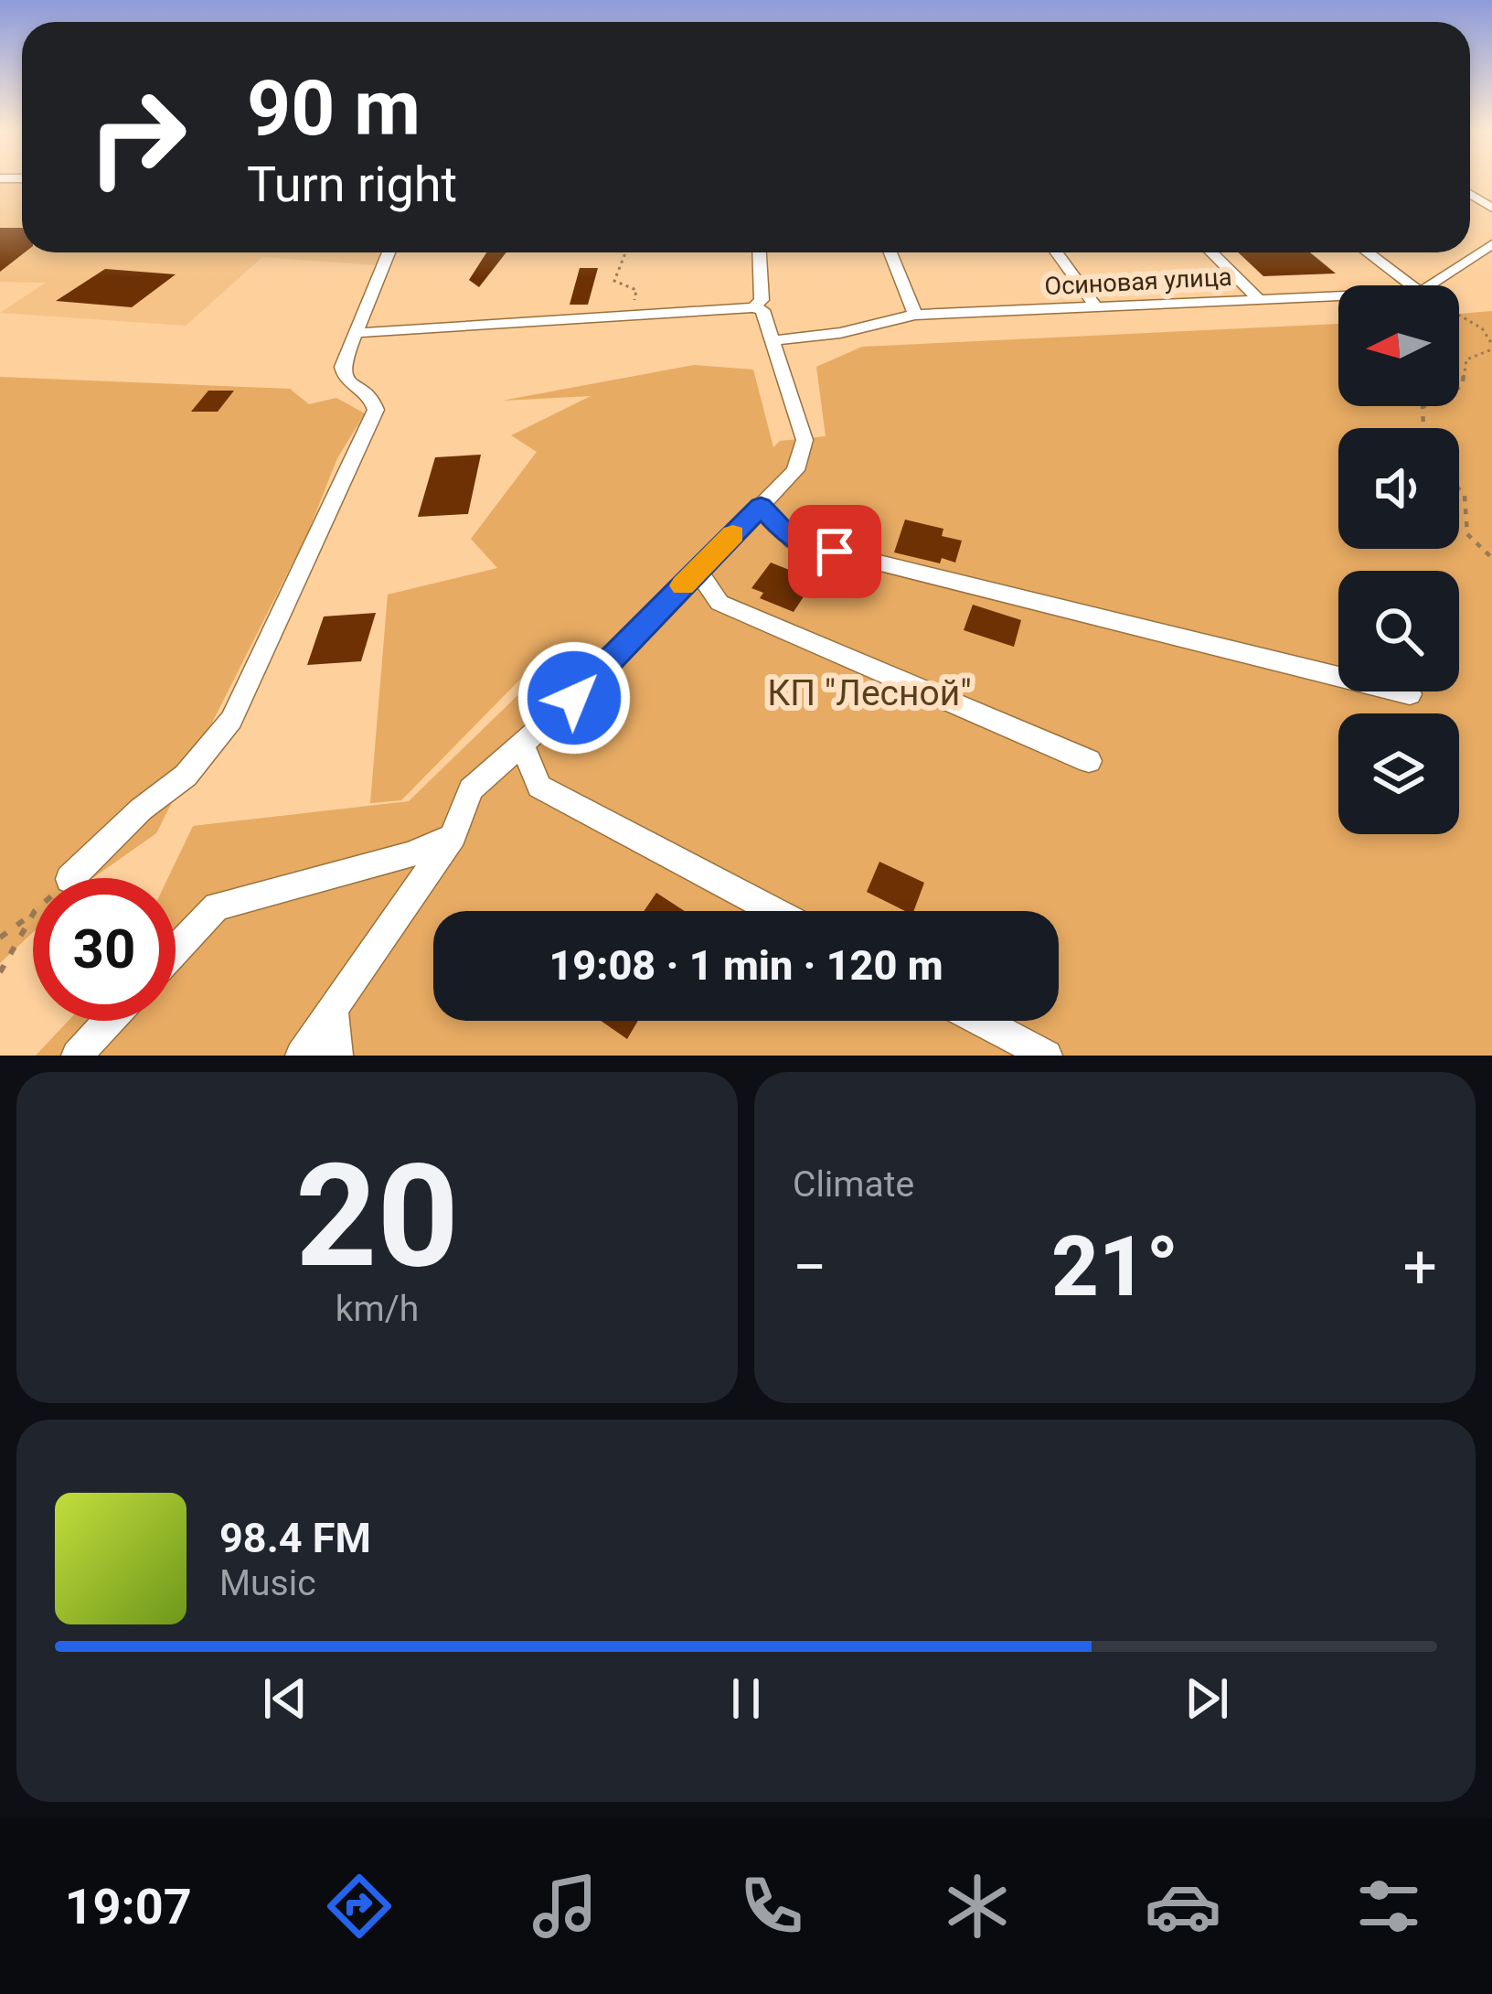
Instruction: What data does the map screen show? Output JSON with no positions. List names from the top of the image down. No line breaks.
{"streets":{"street":["Осиновая улица"]},"parks":["КП \"Лесной\""],"north":"left","page":{"turn":["90 m","Turn right"],"limit":"30","trip":"19:08 · 1 min · 120 m","tile":[["20","km/h"],"Climate"],"heat":["−","21°","+"],"song":["98.4 FM","Music"],"tabs":"19:07"}}
